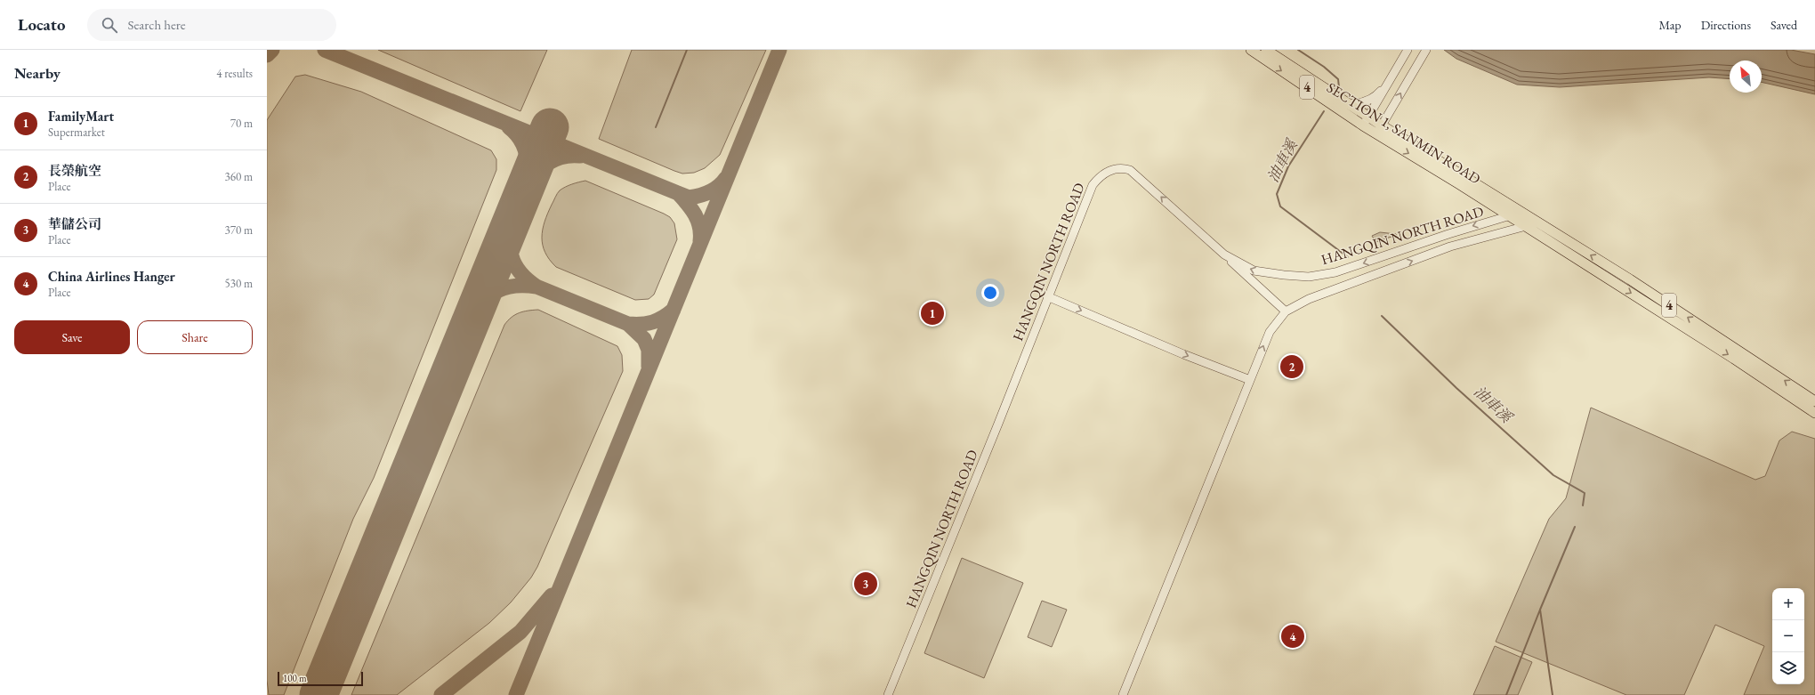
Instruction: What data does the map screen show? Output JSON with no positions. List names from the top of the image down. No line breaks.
{"streets":{"main road":["4","SECTION 1, SANMIN ROAD"],"street":["HANGQIN NORTH ROAD"]},"crossings":[["4","SECTION 1, SANMIN ROAD"],["4","HANGQIN NORTH ROAD"],["SECTION 1, SANMIN ROAD","HANGQIN NORTH ROAD"]],"water":["油車溪"],"scale_bar":"100 m","north":"top left","page":{"header":"Locato","search":"Search here","nav":["Map","Directions","Saved"],"heading":["Nearby","4 results"],"list":[{"mark":"1","name":"FamilyMart","note":"Supermarket","value":"70 m"},{"mark":"2","name":"長榮航空","note":"Place","value":"360 m"},{"mark":"3","name":"華儲公司","note":"Place","value":"370 m"},{"mark":"4","name":"China Airlines Hanger","note":"Place","value":"530 m"}],"pins":["1","2","3","4"],"buttons":["Save","Share"],"map_buttons":["+","−"],"scale":"100 m"}}
